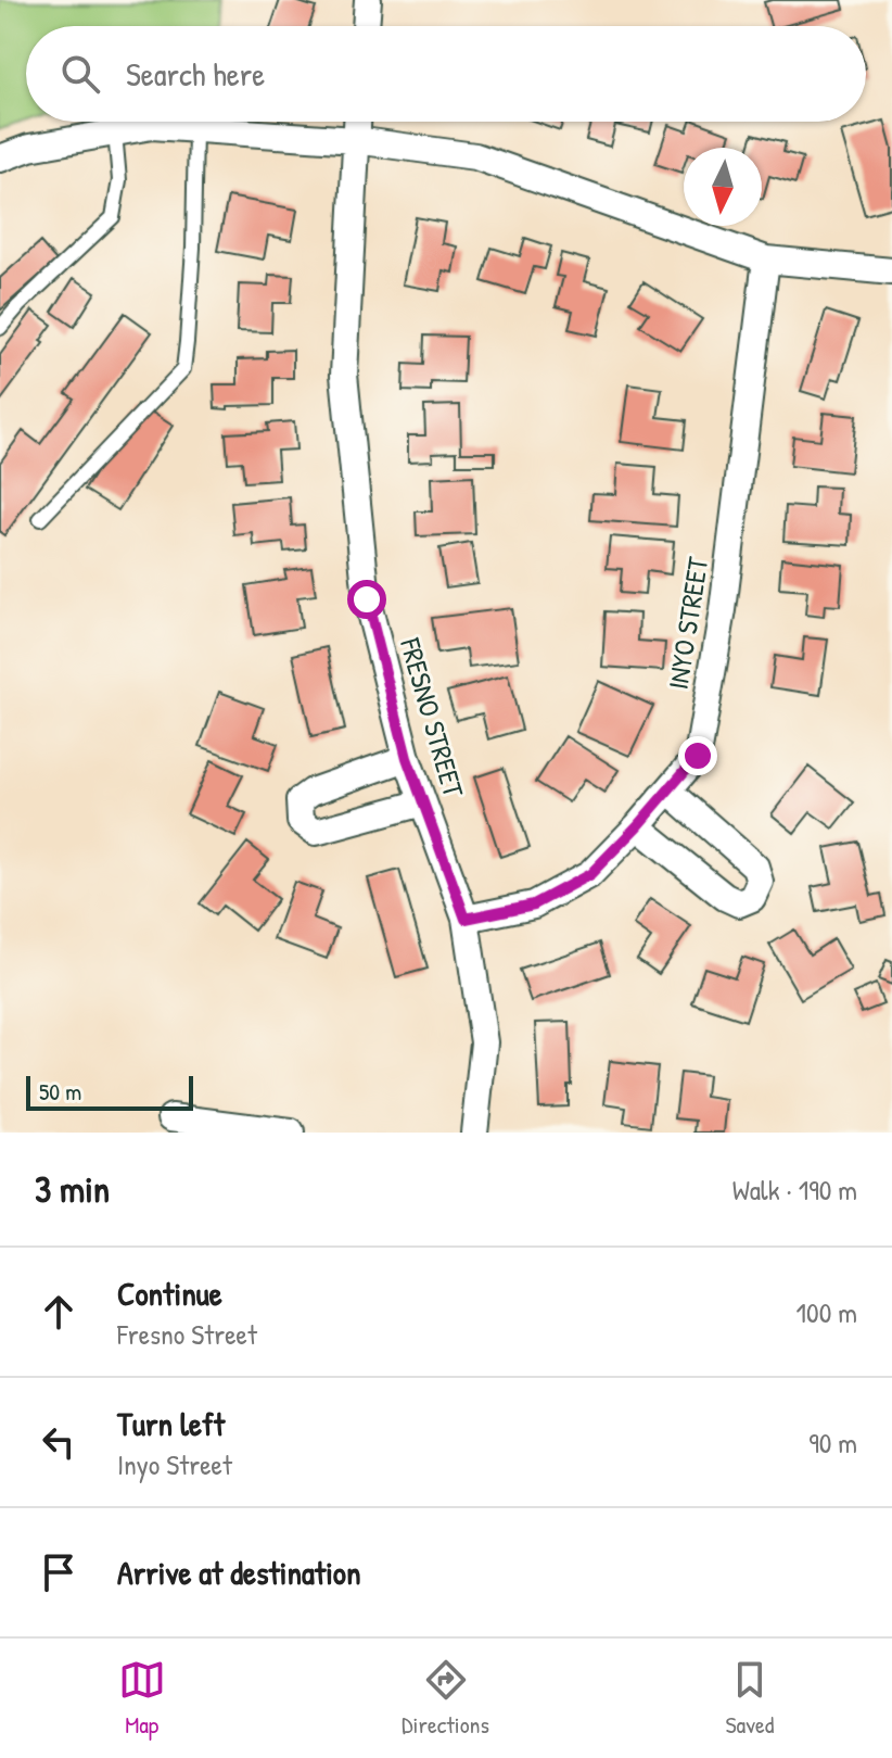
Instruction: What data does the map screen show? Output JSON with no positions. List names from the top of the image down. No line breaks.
{"streets":{"street":["INYO STREET","FRESNO STREET"]},"crossings":[["INYO STREET","FRESNO STREET"]],"scale_bar":"50 m","north":"bottom","page":{"search":"Search here","scale":"50 m","heading":["3 min","Walk · 190 m"],"list":[["Continue","Fresno Street","100 m"],["Turn left","Inyo Street","90 m"],"Arrive at destination"],"nav":["Map","Directions","Saved"]}}
